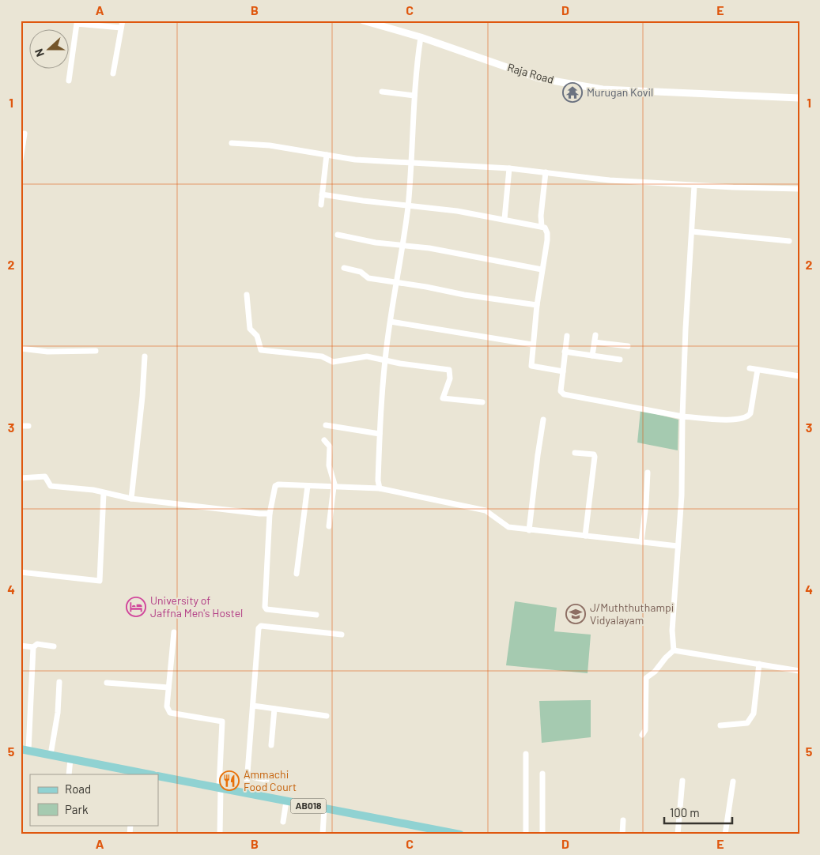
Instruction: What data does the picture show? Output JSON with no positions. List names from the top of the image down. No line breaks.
{"streets":{"main road":["AB018"],"street":["Raja Road"]},"places":{"temple":["Murugan Kovil"],"hotel":["University of Jaffna Men's Hostel"],"school or university":["J/Muththuthampi Vidyalayam"],"restaurant":["Ammachi Food Court"]},"legend":["Road","Park"],"scale_bar":"100 m","north":"left","grid":{"columns":["A","B","C","D","E"],"rows":["1","2","3","4","5"]}}
